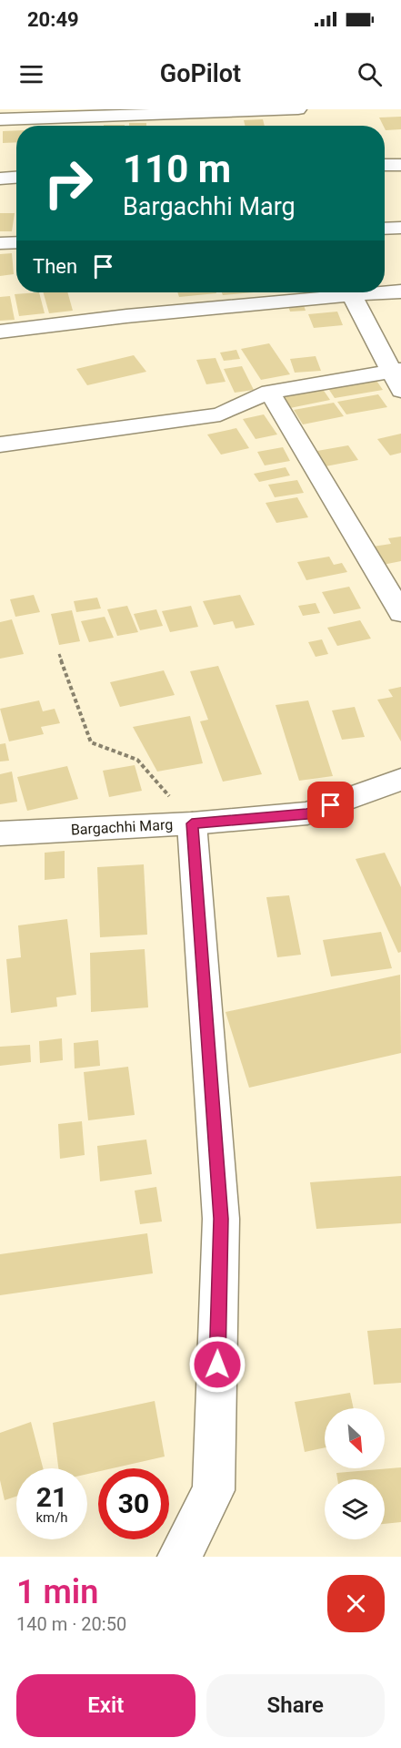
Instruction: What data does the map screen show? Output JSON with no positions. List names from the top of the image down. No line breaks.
{"streets":{"street":["Bargachhi Marg"]},"north":"bottom right","page":{"status":"20:49","header":"GoPilot","turn":["110 m","Bargachhi Marg"],"then":"Then","speed":"21 km/h","limit":"30","heading":["1 min","140 m · 20:50"],"buttons":["Exit","Share"]}}
